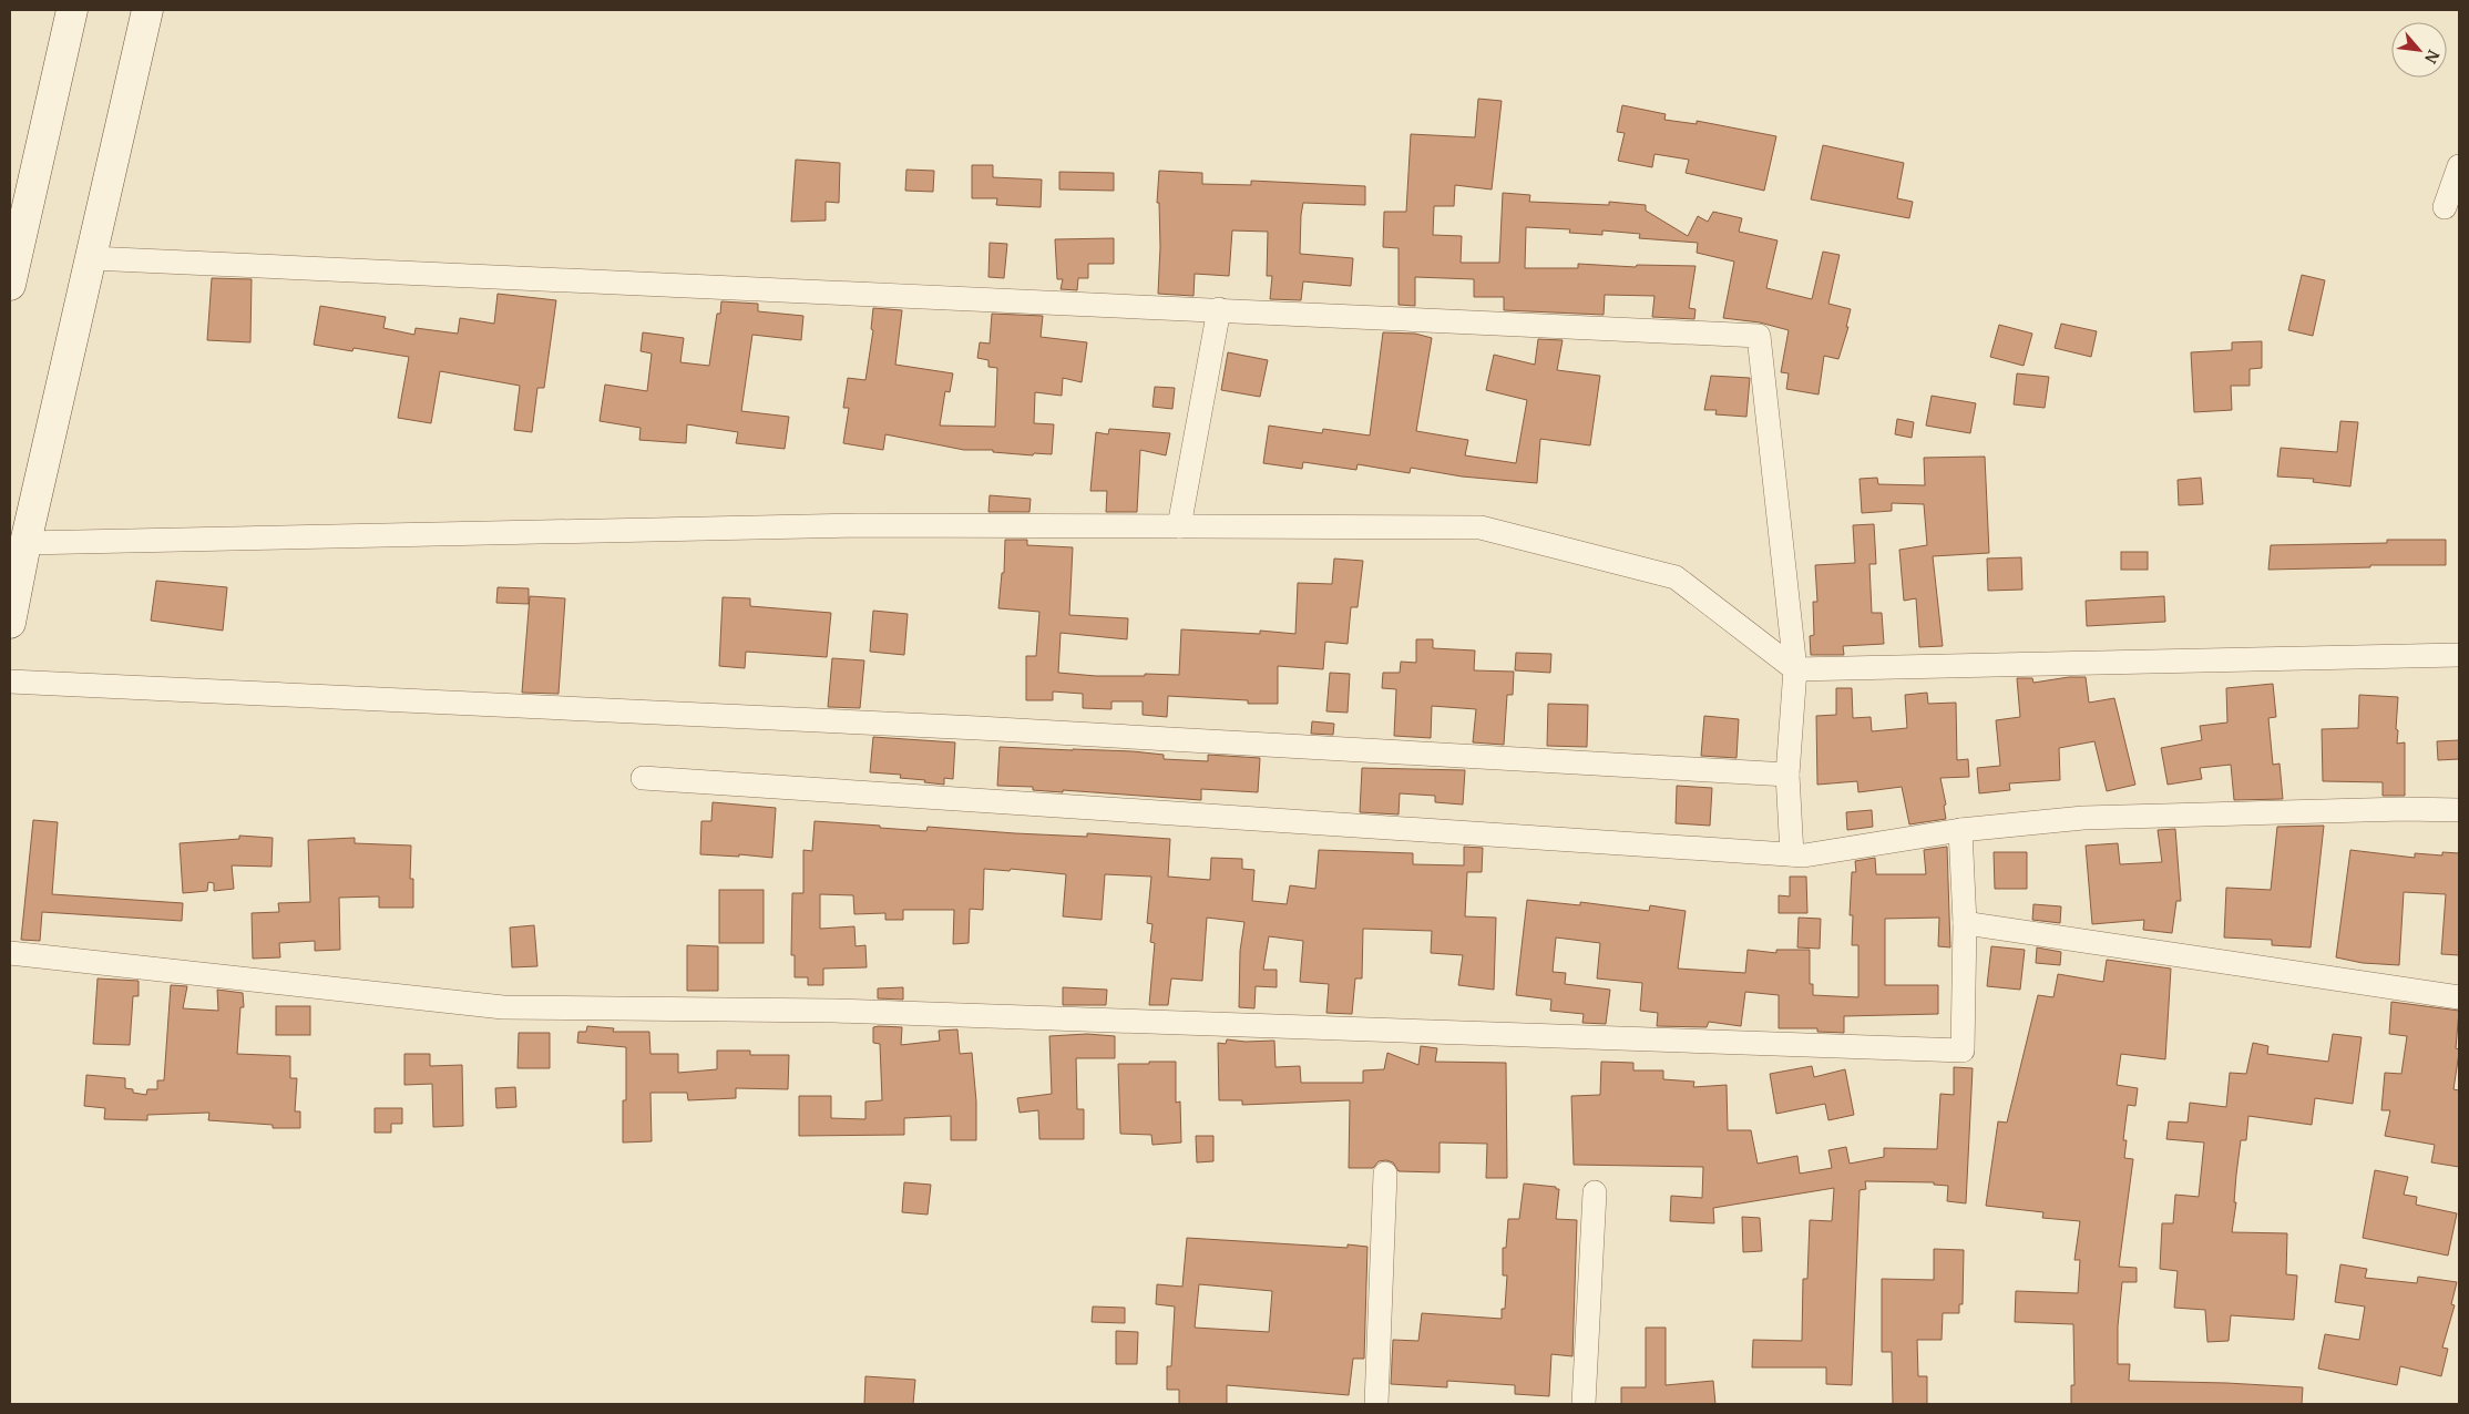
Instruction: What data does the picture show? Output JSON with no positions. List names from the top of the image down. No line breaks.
{"north":"bottom right"}
